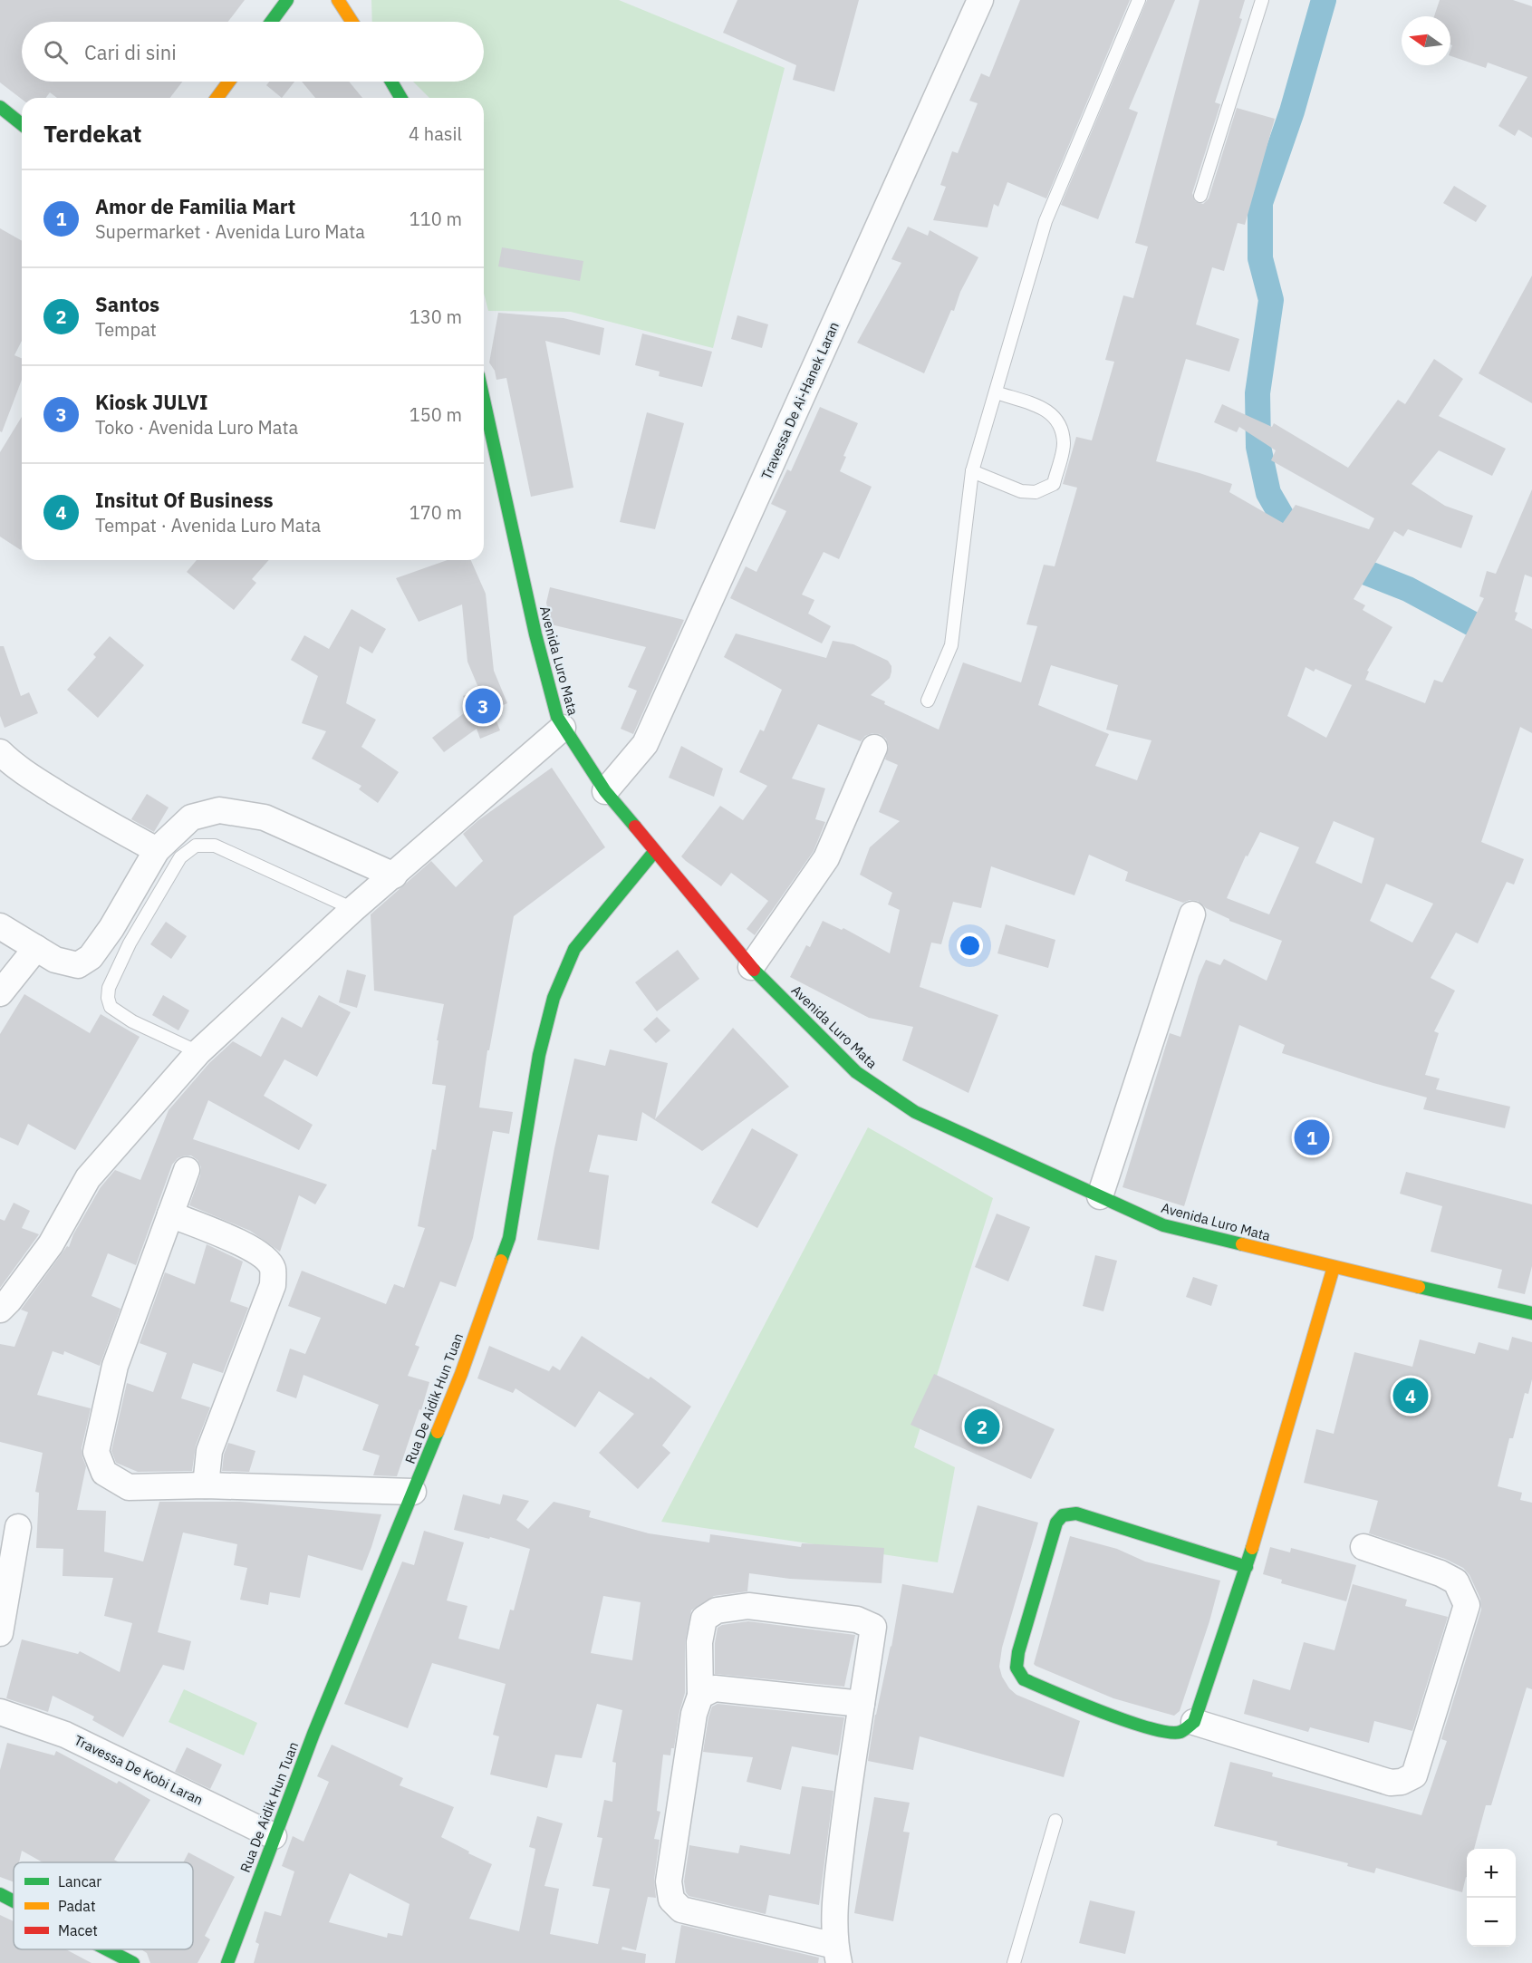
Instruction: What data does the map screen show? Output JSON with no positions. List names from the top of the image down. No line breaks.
{"streets":{"street":["Travessa De Ai-Hanek Laran","Avenida Luro Mata","Rua De Aidik Hun Tuan","Travessa De Kobi Laran"]},"crossings":[["Travessa De Ai-Hanek Laran","Avenida Luro Mata"],["Avenida Luro Mata","Rua De Aidik Hun Tuan"],["Rua De Aidik Hun Tuan","Travessa De Kobi Laran"]],"legend":["Lancar","Padat","Macet"],"north":"left","page":{"search":"Cari di sini","heading":["Terdekat","4 hasil"],"list":[{"mark":"1","name":"Amor de Familia Mart","note":"Supermarket · Avenida Luro Mata","value":"110 m"},{"mark":"2","name":"Santos","note":"Tempat","value":"130 m"},{"mark":"3","name":"Kiosk JULVI","note":"Toko · Avenida Luro Mata","value":"150 m"},{"mark":"4","name":"Insitut Of Business","note":"Tempat · Avenida Luro Mata","value":"170 m"}],"pins":["3","1","4","2"],"map_buttons":["+","−"]}}
